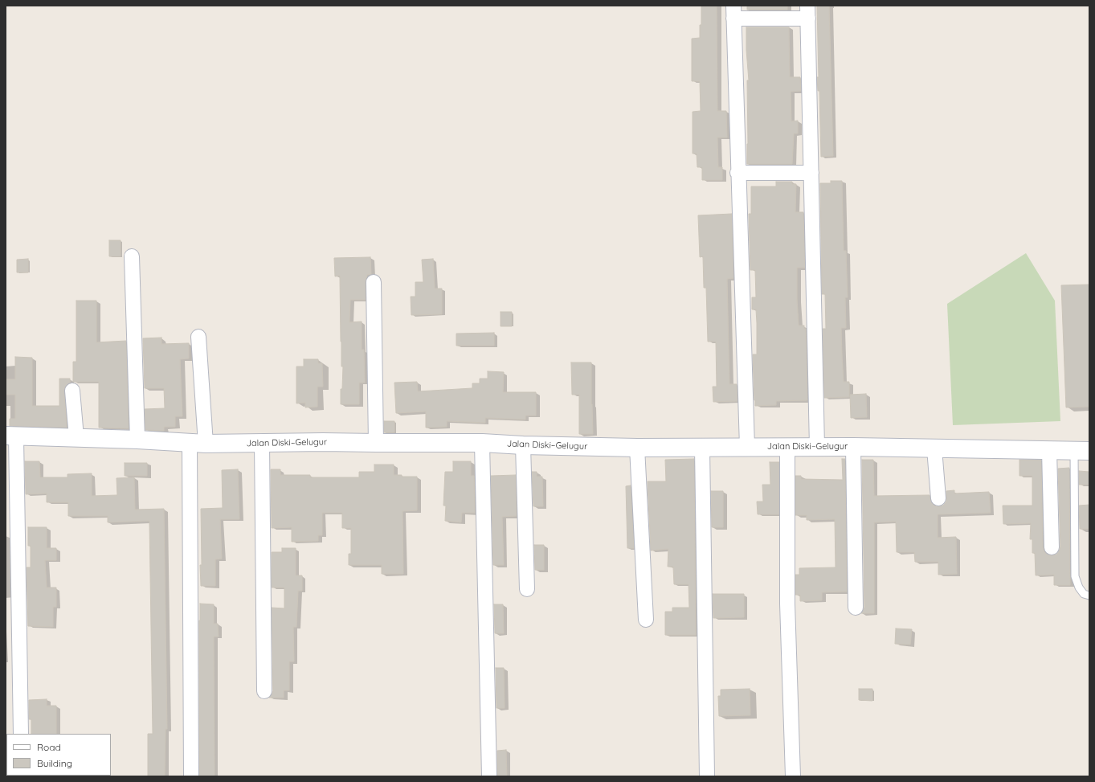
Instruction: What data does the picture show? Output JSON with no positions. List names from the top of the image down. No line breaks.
{"streets":{"main road":["Jalan Diski–Gelugur"]},"legend":["Road","Building"]}
